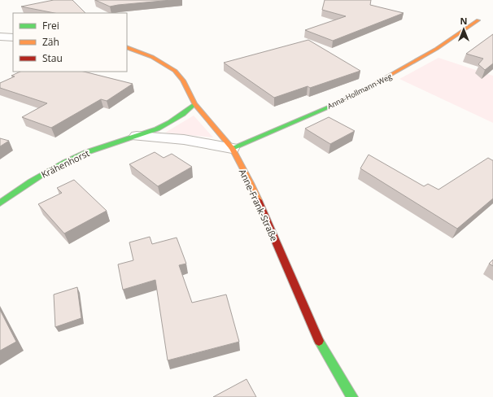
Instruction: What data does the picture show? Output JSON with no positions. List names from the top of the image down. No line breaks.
{"streets":{"street":["Anna-Hollmann-Weg","Krähenhorst","Anne-Frank-Straße"]},"crossings":[["Anna-Hollmann-Weg","Krähenhorst"],["Anna-Hollmann-Weg","Anne-Frank-Straße"],["Krähenhorst","Anne-Frank-Straße"]],"legend":["Frei","Zäh","Stau"],"north":"top"}
